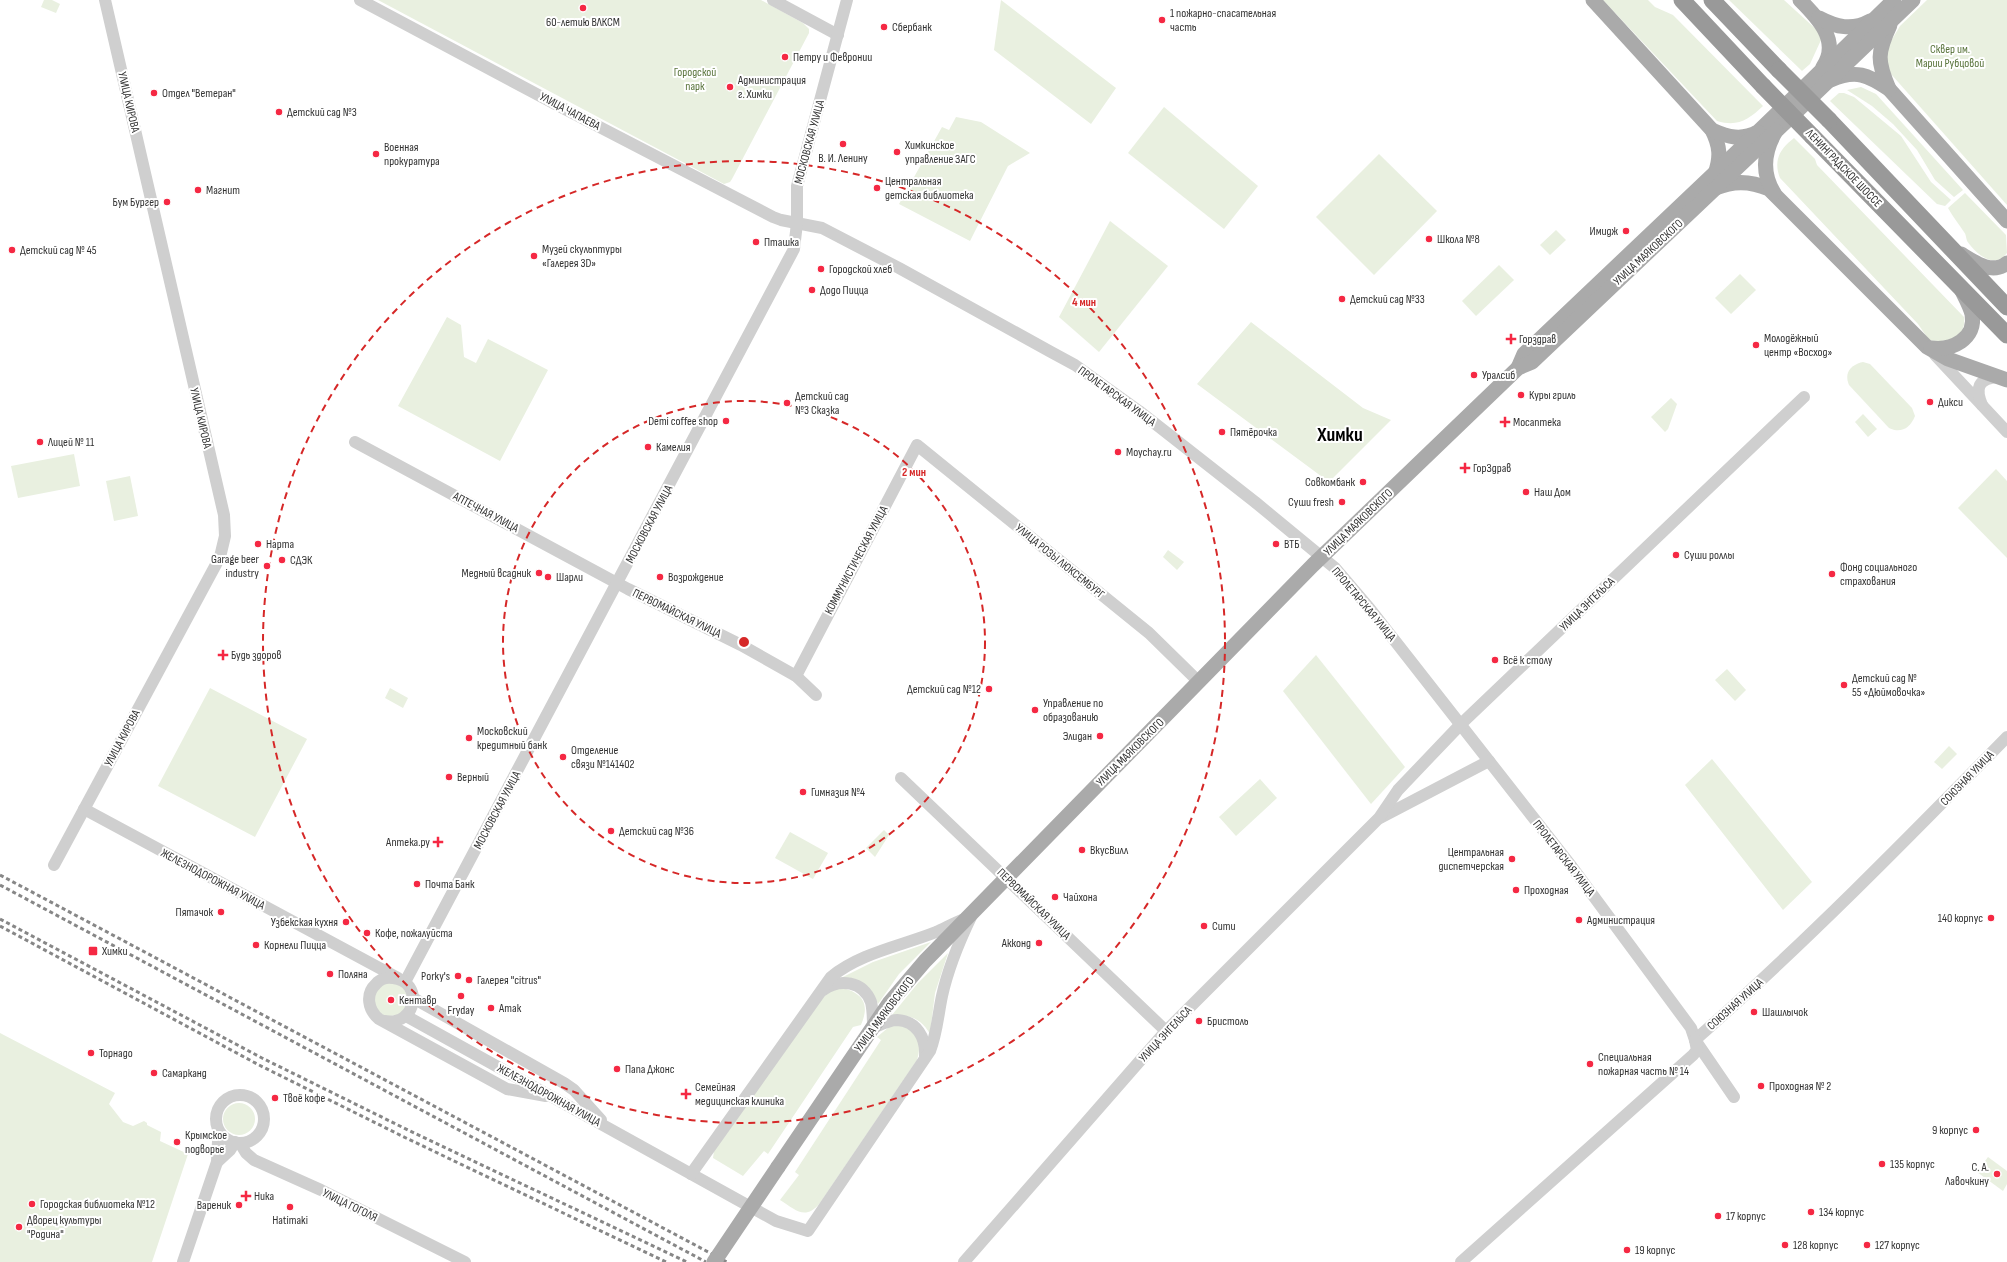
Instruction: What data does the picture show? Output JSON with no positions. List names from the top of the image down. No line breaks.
{"streets":{"highway":["ЛЕНИНГРАДСКОЕ ШОССЕ"],"main road":["УЛИЦА МАЯКОВСКОГО"],"street":["УЛИЦА КИРОВА","УЛИЦА ЧАПАЕВА","МОСКОВСКАЯ УЛИЦА","ПРОЛЕТАРСКАЯ УЛИЦА","АПТЕЧНАЯ УЛИЦА","КОММУНИСТИЧЕСКАЯ УЛИЦА","УЛИЦА РОЗЫ ЛЮКСЕМБУРГ","УЛИЦА ЭНГЕЛЬСА","ПЕРВОМАЙСКАЯ УЛИЦА","СОЮЗНАЯ УЛИЦА","ЖЕЛЕЗНОДОРОЖНАЯ УЛИЦА","УЛИЦА ГОГОЛЯ"]},"crossings":[["УЛИЦА КИРОВА","ЖЕЛЕЗНОДОРОЖНАЯ УЛИЦА"],["УЛИЦА ЧАПАЕВА","МОСКОВСКАЯ УЛИЦА"],["УЛИЦА ЧАПАЕВА","ПРОЛЕТАРСКАЯ УЛИЦА"],["МОСКОВСКАЯ УЛИЦА","ПРОЛЕТАРСКАЯ УЛИЦА"],["МОСКОВСКАЯ УЛИЦА","АПТЕЧНАЯ УЛИЦА"],["МОСКОВСКАЯ УЛИЦА","ПЕРВОМАЙСКАЯ УЛИЦА"],["МОСКОВСКАЯ УЛИЦА","ЖЕЛЕЗНОДОРОЖНАЯ УЛИЦА"],["УЛИЦА МАЯКОВСКОГО","ПРОЛЕТАРСКАЯ УЛИЦА"],["УЛИЦА МАЯКОВСКОГО","УЛИЦА РОЗЫ ЛЮКСЕМБУРГ"],["УЛИЦА МАЯКОВСКОГО","ПЕРВОМАЙСКАЯ УЛИЦА"],["ПРОЛЕТАРСКАЯ УЛИЦА","УЛИЦА ЭНГЕЛЬСА"],["ПРОЛЕТАРСКАЯ УЛИЦА","СОЮЗНАЯ УЛИЦА"],["АПТЕЧНАЯ УЛИЦА","ПЕРВОМАЙСКАЯ УЛИЦА"],["КОММУНИСТИЧЕСКАЯ УЛИЦА","УЛИЦА РОЗЫ ЛЮКСЕМБУРГ"],["КОММУНИСТИЧЕСКАЯ УЛИЦА","ПЕРВОМАЙСКАЯ УЛИЦА"],["УЛИЦА ЭНГЕЛЬСА","ПЕРВОМАЙСКАЯ УЛИЦА"]],"districts":["Химки"],"parks":["Сквер им. Марии Рубцовой","Городской парк"],"places":{"other":["60-летию ВЛКСМ","1 пожарно-спасательная часть","Сбербанк","Петру и Февронии","Администрация г. Химки","Отдел \"Ветеран\"","Детский сад №3","В. И. Ленину","Химкинское управление ЗАГС","Военная прокуратура","Центральная детская библиотека","Магнит","Бум Бургер","Имидж","Школа №8","Пташка","Детский сад № 45","Музей скульптуры «Галерея 3D»","Городской хлеб","Додо Пицца","Детский сад №33","Молодёжный центр «Восход»","Уралсиб","Куры гриль","Дикси","Детский сад №3 Сказка","Demi coffee shop","Пятёрочка","Лицей № 11","Камелия","Moychay.ru","Совкомбанк","Наш Дом","Суши fresh","Нарта","ВТБ","Суши роллы","СДЭК","Garage beer industry","Медный всадник","Фонд социального страхования","Шарли","Возрождение","Всё к столу","Детский сад № 55 «Дюймовочка»","Детский сад №12","Управление по образованию","Элидан","Московский кредитный банк","Отделение связи №141402","Верный","Гимназия №4","Детский сад №36","ВкусВилл","Центральная диспетчерская","Почта Банк","Проходная","Чайхона","Пятачок","140 корпус","Администрация","Узбекская кухня","Сити","Кофе, пожалуйста","Акконд","Корнели Пицца","Поляна","Porky's","Галерея \"citrus\"","Fryday","Кентавр","Атак","Шашлычок","Бристоль","Торнадо","Специальная пожарная часть № 14","Папа Джонс","Самарканд","Проходная № 2","Твоё кофе","9 корпус","Крымское подворье","135 корпус","С. А. Лавочкину","Городская библиотека №12","Вареник","Hatimaki","134 корпус","17 корпус","Дворец культуры \"Родина\"","128 корпус","127 корпус","19 корпус"],"health":["Горздрав","Мосаптека","ГорЗдрав","Будь здоров","Аптека.ру","Семейная медицинская клиника","Ника"],"transit":["Химки"]},"rings":["4 мин","2 мин"]}
